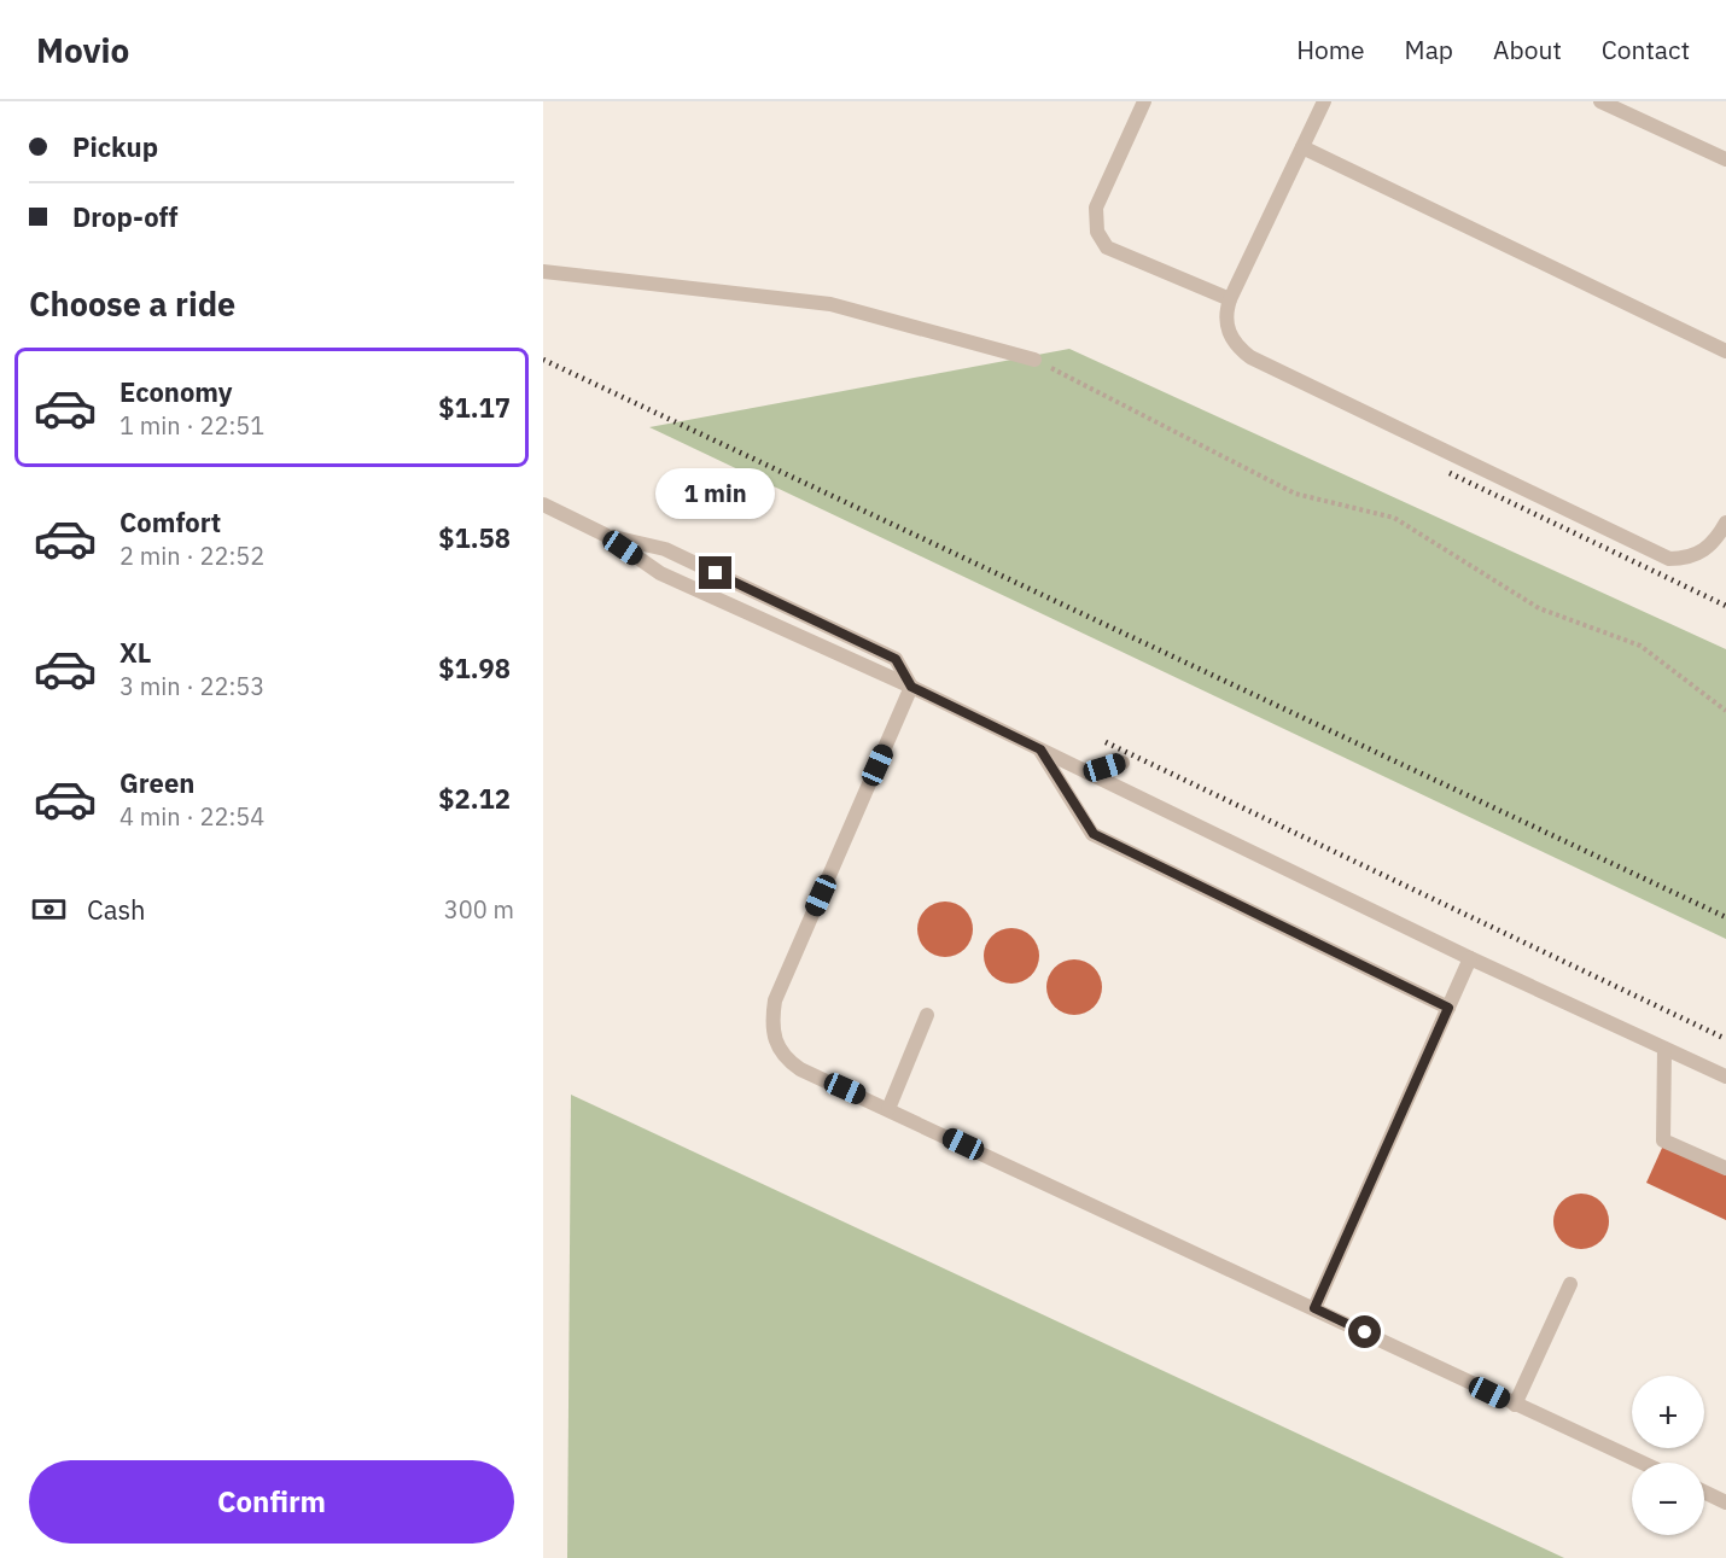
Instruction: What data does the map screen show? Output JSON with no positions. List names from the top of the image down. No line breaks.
{"page":{"header":"Movio","nav":["Home","Map","About","Contact"],"banner":["Pickup","Drop-off"],"heading":"Choose a ride","list":[{"name":"Economy","note":"1 min · 22:51","value":"$1.17"},{"name":"Comfort","note":"2 min · 22:52","value":"$1.58"},{"name":"XL","note":"3 min · 22:53","value":"$1.98"},{"name":"Green","note":"4 min · 22:54","value":"$2.12"}],"bubble":"1 min","pay":["Cash","300 m"],"map_buttons":["+","−"],"buttons":"Confirm"}}
